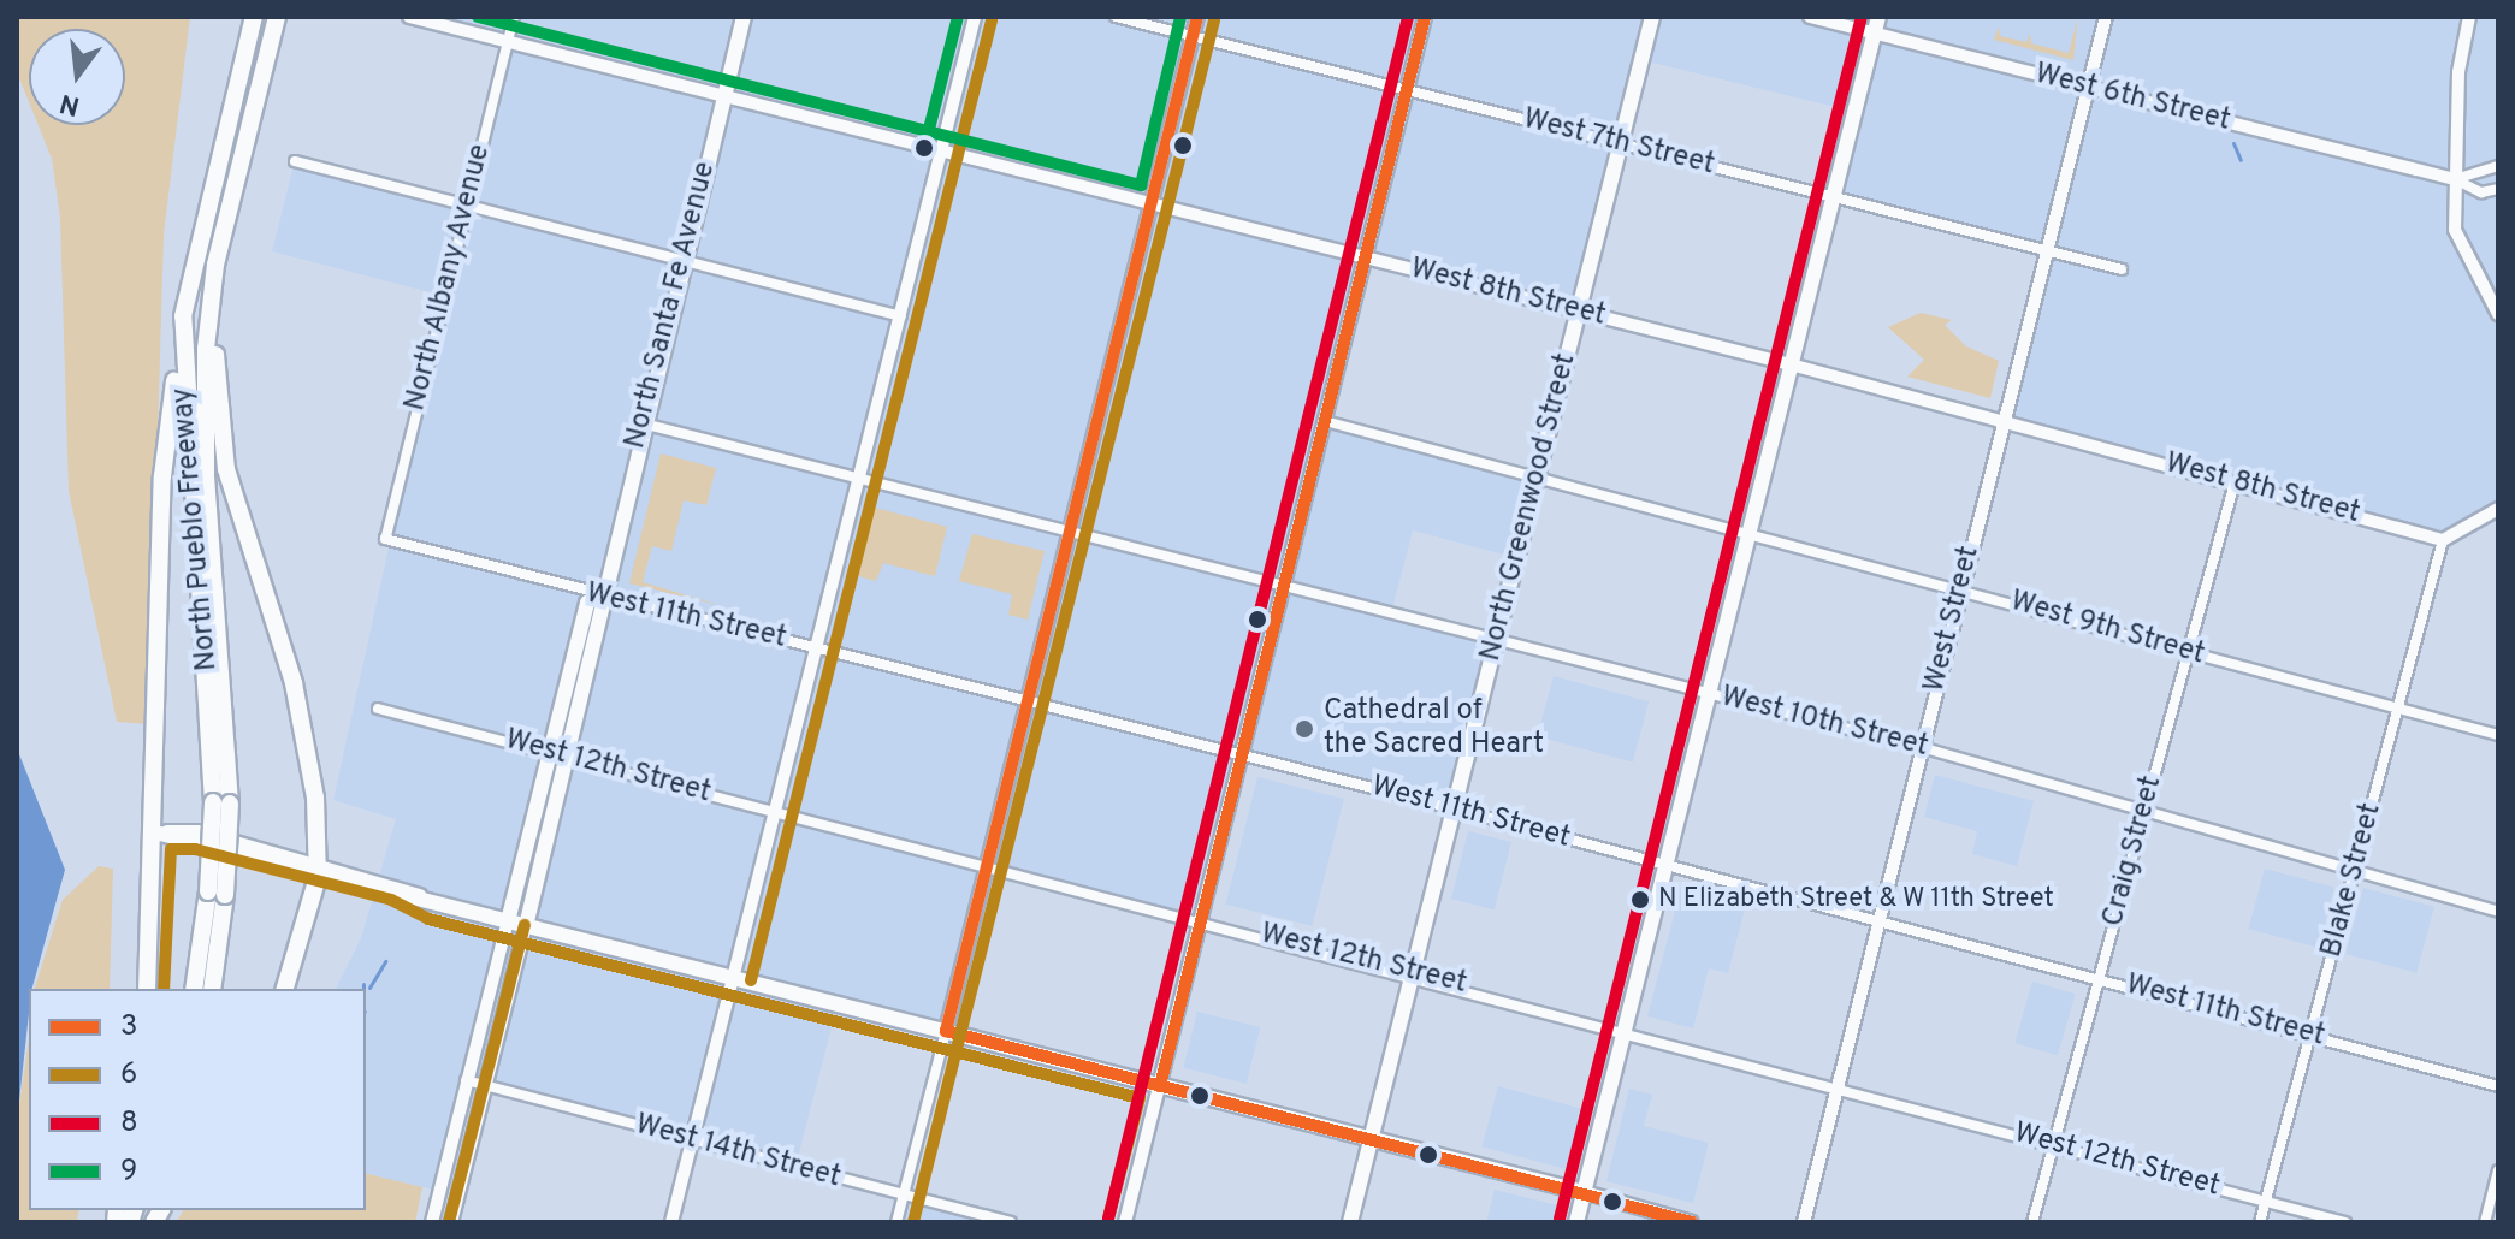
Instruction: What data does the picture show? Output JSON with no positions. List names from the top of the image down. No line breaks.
{"streets":{"highway":["North Pueblo Freeway"],"main road":["North Santa Fe Avenue","North Greenwood Street"],"street":["West 6th Street","West 7th Street","North Albany Avenue","West 8th Street","West 11th Street","West Street","West 9th Street","West 10th Street","West 12th Street","Craig Street","Blake Street","West 14th Street"]},"crossings":[["West 6th Street","West Street"],["West 7th Street","North Greenwood Street"],["West 7th Street","West Street"],["North Albany Avenue","West 8th Street"],["North Albany Avenue","West 11th Street"],["West 8th Street","North Santa Fe Avenue"],["West 8th Street","North Greenwood Street"],["West 8th Street","West Street"],["West 8th Street","Craig Street"],["West 8th Street","Blake Street"],["North Santa Fe Avenue","West 11th Street"],["North Santa Fe Avenue","West 10th Street"],["North Santa Fe Avenue","West 12th Street"],["North Santa Fe Avenue","West 14th Street"],["North Greenwood Street","West 11th Street"],["North Greenwood Street","West 9th Street"],["North Greenwood Street","West 10th Street"],["North Greenwood Street","West 12th Street"],["West 11th Street","West Street"],["West 11th Street","Craig Street"],["West 11th Street","Blake Street"],["West Street","West 9th Street"],["West Street","West 10th Street"],["West Street","West 12th Street"],["West 9th Street","Craig Street"],["West 9th Street","Blake Street"],["West 10th Street","Craig Street"],["West 10th Street","Blake Street"],["West 12th Street","Craig Street"],["West 12th Street","Blake Street"]],"places":["Cathedral of the Sacred Heart","N Elizabeth Street & W 11th Street"],"lines":["transit line 3","transit line 8","transit line 9","transit line 6"],"legend":["3","6","8","9"],"north":"bottom"}
